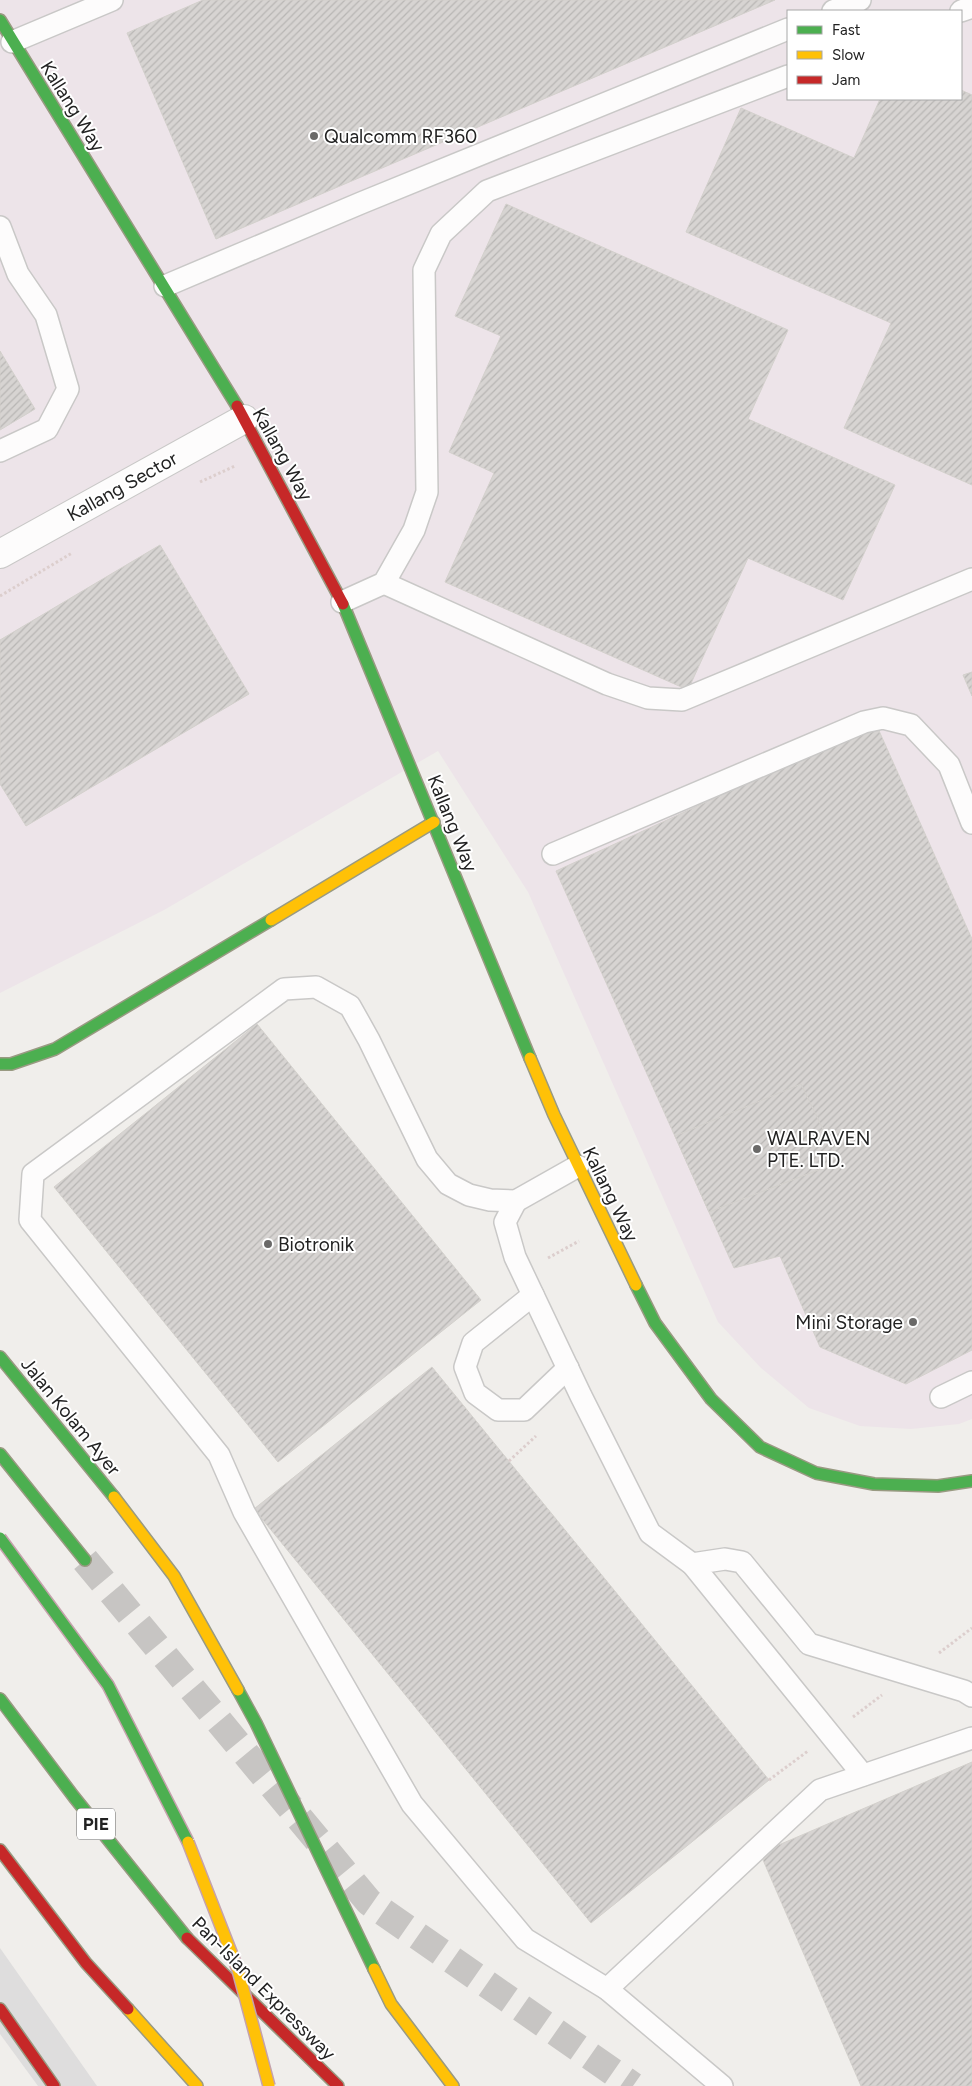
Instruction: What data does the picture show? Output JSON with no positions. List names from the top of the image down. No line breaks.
{"streets":{"main road":["Kallang Way","Jalan Kolam Ayer","PIE","Pan-Island Expressway"],"street":["Kallang Sector"]},"crossings":[["Kallang Way","Kallang Sector"]],"places":["Qualcomm RF360","WALRAVEN PTE. LTD.","Biotronik","Mini Storage"],"legend":["Fast","Slow","Jam"]}
